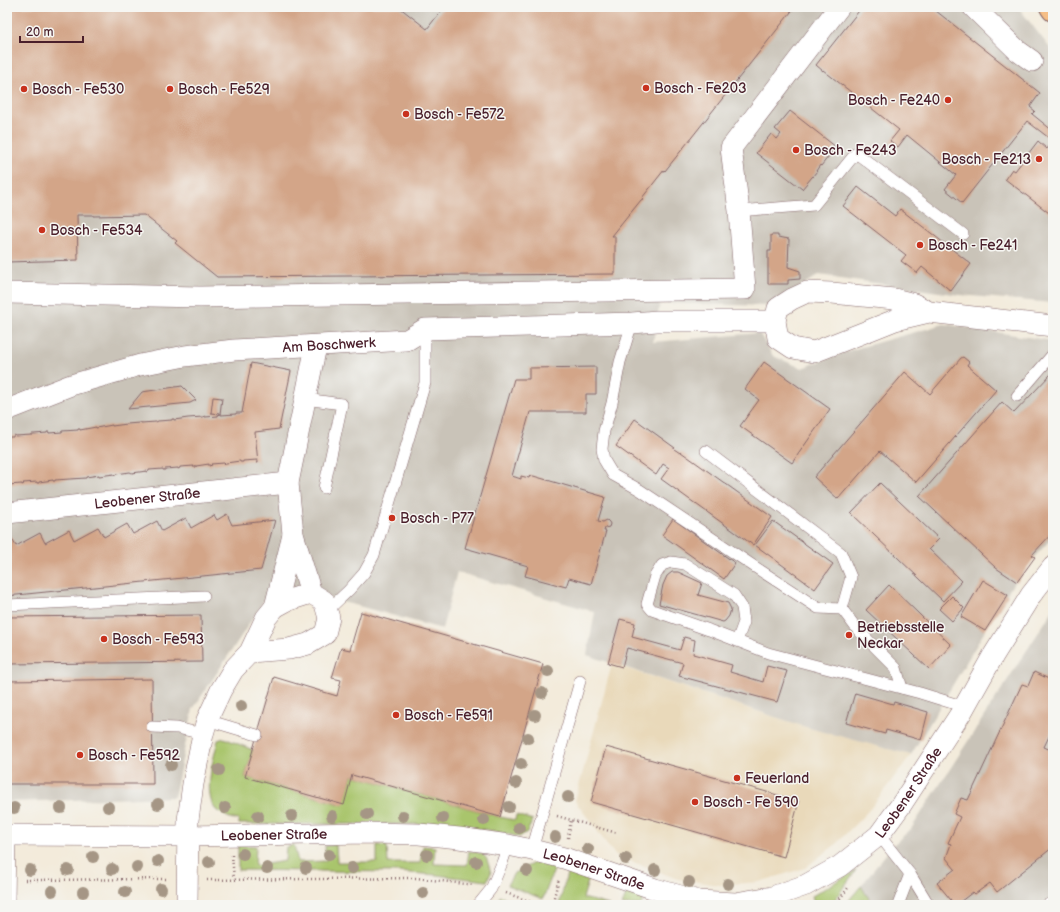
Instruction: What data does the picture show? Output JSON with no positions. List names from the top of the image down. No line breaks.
{"streets":{"street":["Am Boschwerk","Leobener Straße"]},"places":["Bosch - Fe203","Bosch - Fe530","Bosch - Fe529","Bosch - Fe240","Bosch - Fe572","Bosch - Fe243","Bosch - Fe213","Bosch - Fe534","Bosch - Fe241","Bosch - P77","Betriebsstelle Neckar","Bosch - Fe593","Bosch - Fe591","Bosch - Fe592","Feuerland","Bosch - Fe 590"],"scale_bar":"20 m"}
